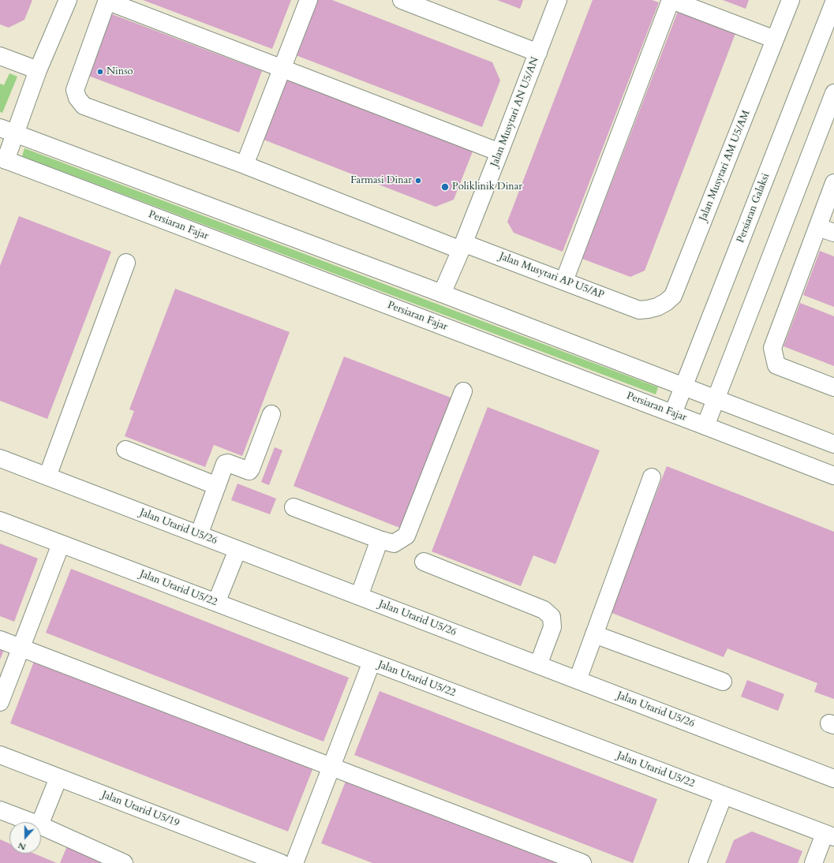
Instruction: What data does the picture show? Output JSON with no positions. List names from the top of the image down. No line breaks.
{"streets":{"street":["Jalan Musytari AN U5/AN","Jalan Musytari AM U5/AM","Persiaran Galaksi","Persiaran Fajar","Jalan Musytari AP U5/AP","Jalan Utarid U5/26","Jalan Utarid U5/22","Jalan Utarid U5/19"]},"crossings":[["Jalan Musytari AN U5/AN","Jalan Musytari AP U5/AP"],["Jalan Musytari AM U5/AM","Jalan Musytari AP U5/AP"],["Persiaran Galaksi","Persiaran Fajar"]],"places":["Ninso","Farmasi Dinar","Poliklinik Dinar"],"north":"bottom"}
